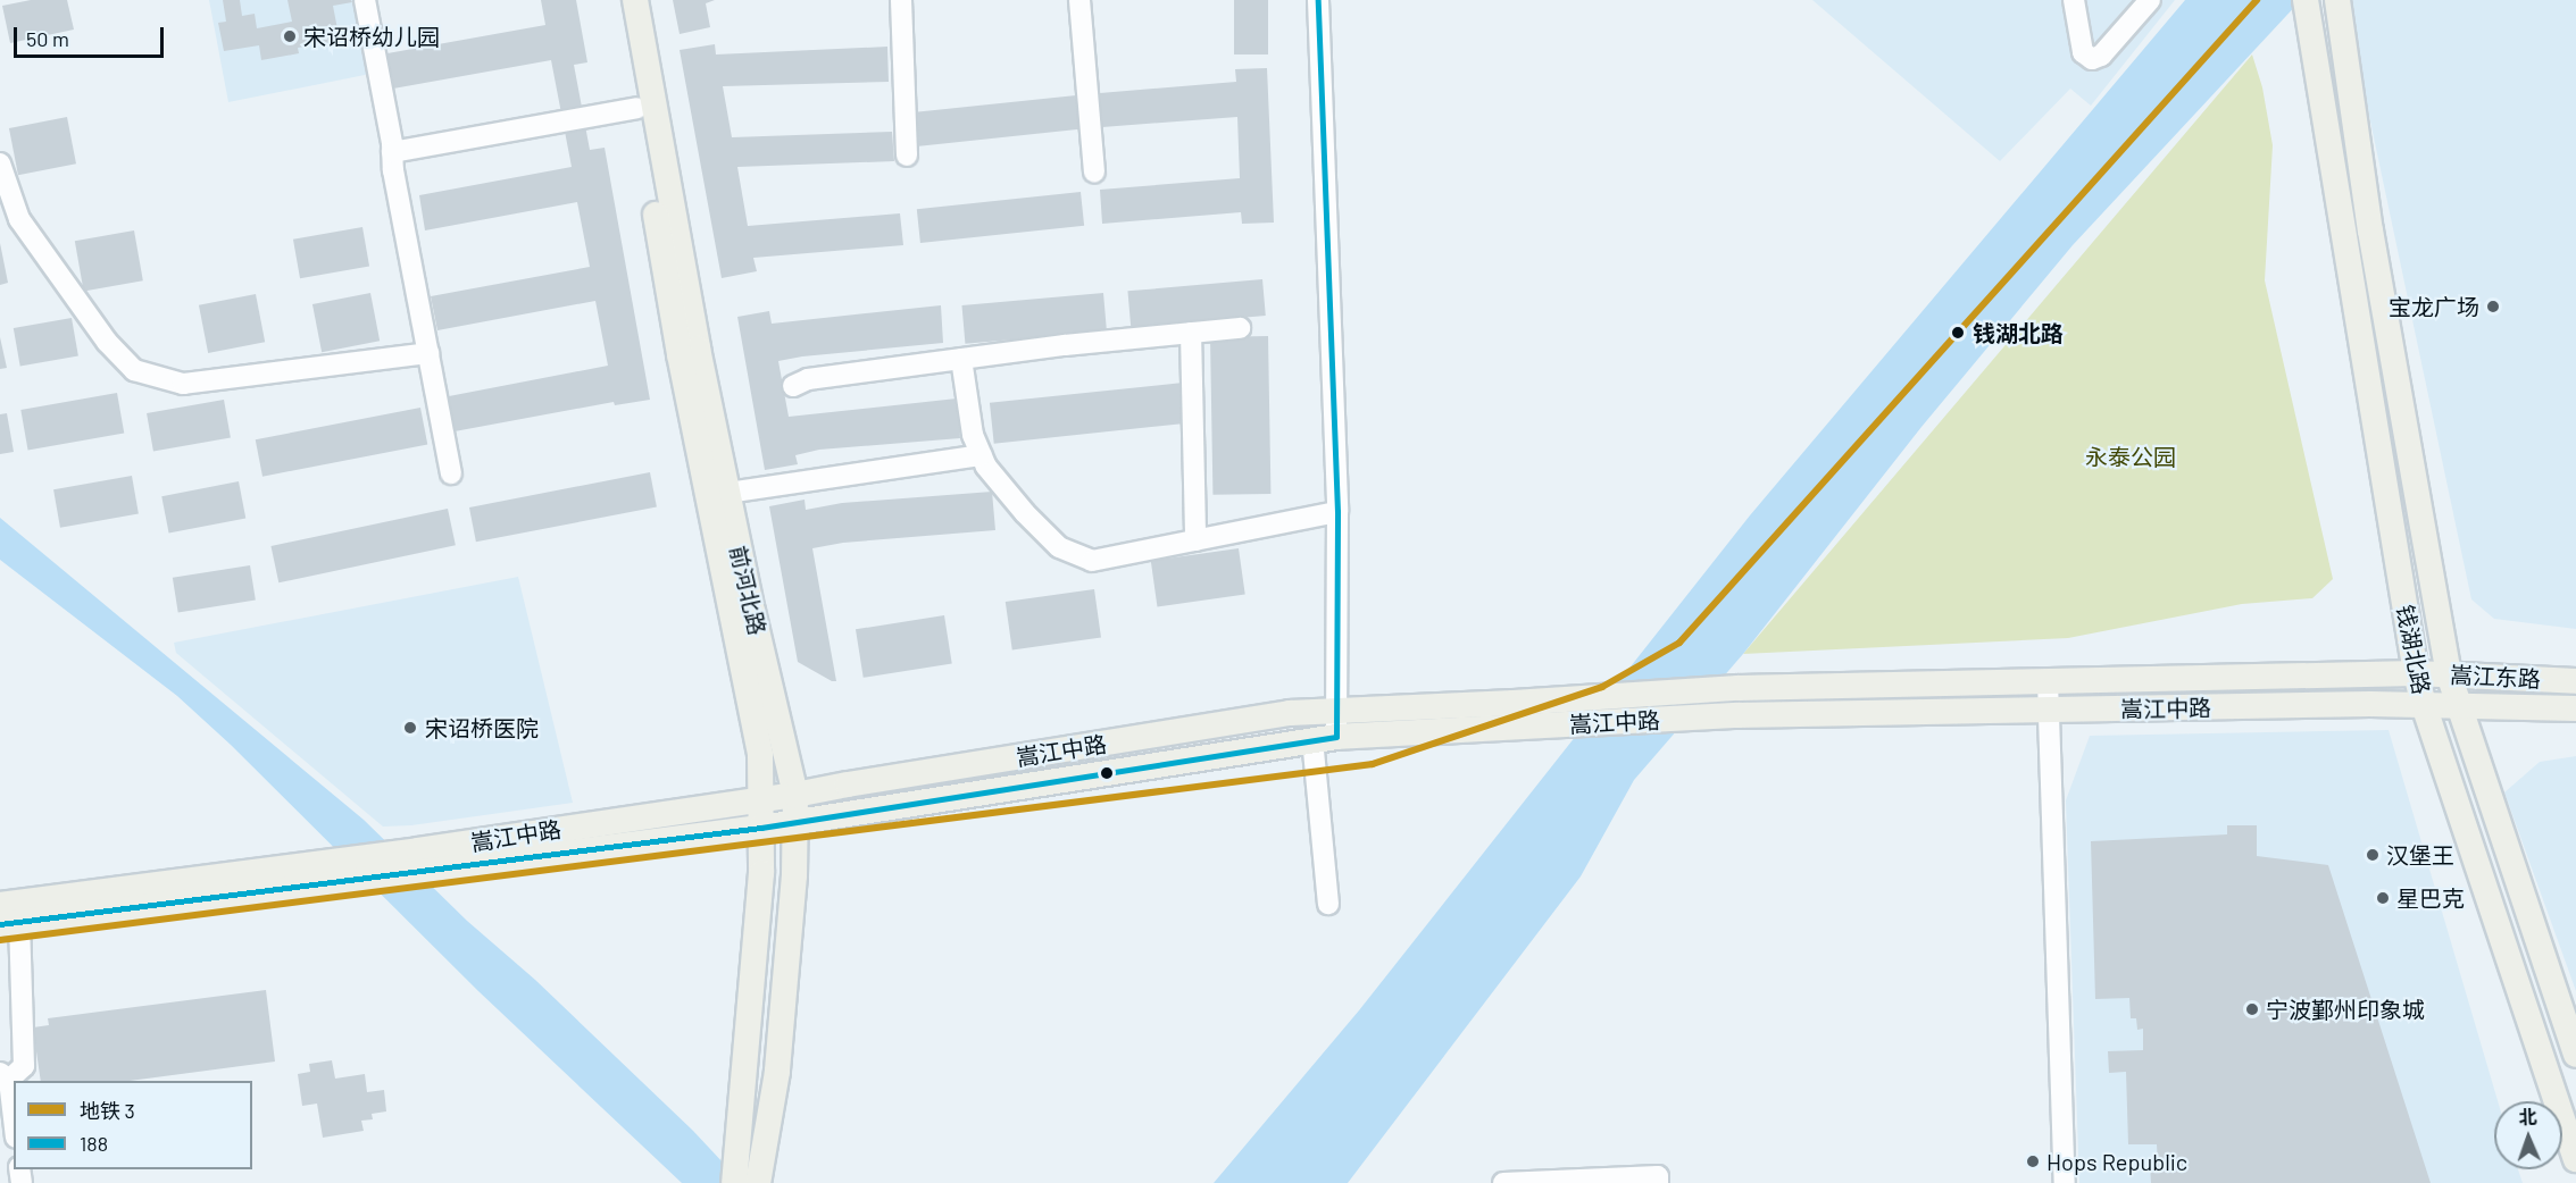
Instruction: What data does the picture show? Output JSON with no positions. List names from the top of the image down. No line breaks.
{"streets":{"main road":["前河北路","钱湖北路","嵩江东路","嵩江中路"]},"crossings":[["前河北路","嵩江中路"],["钱湖北路","嵩江东路"],["钱湖北路","嵩江中路"],["嵩江东路","嵩江中路"]],"parks":["永泰公园"],"places":["宋诏桥幼儿园","宝龙广场","钱湖北路","宋诏桥医院","汉堡王","星巴克","宁波鄞州印象城","Hops Republic"],"lines":["metro line 3","transit line 188"],"legend":["地铁 3","188"],"scale_bar":"50 m","north":"top"}
